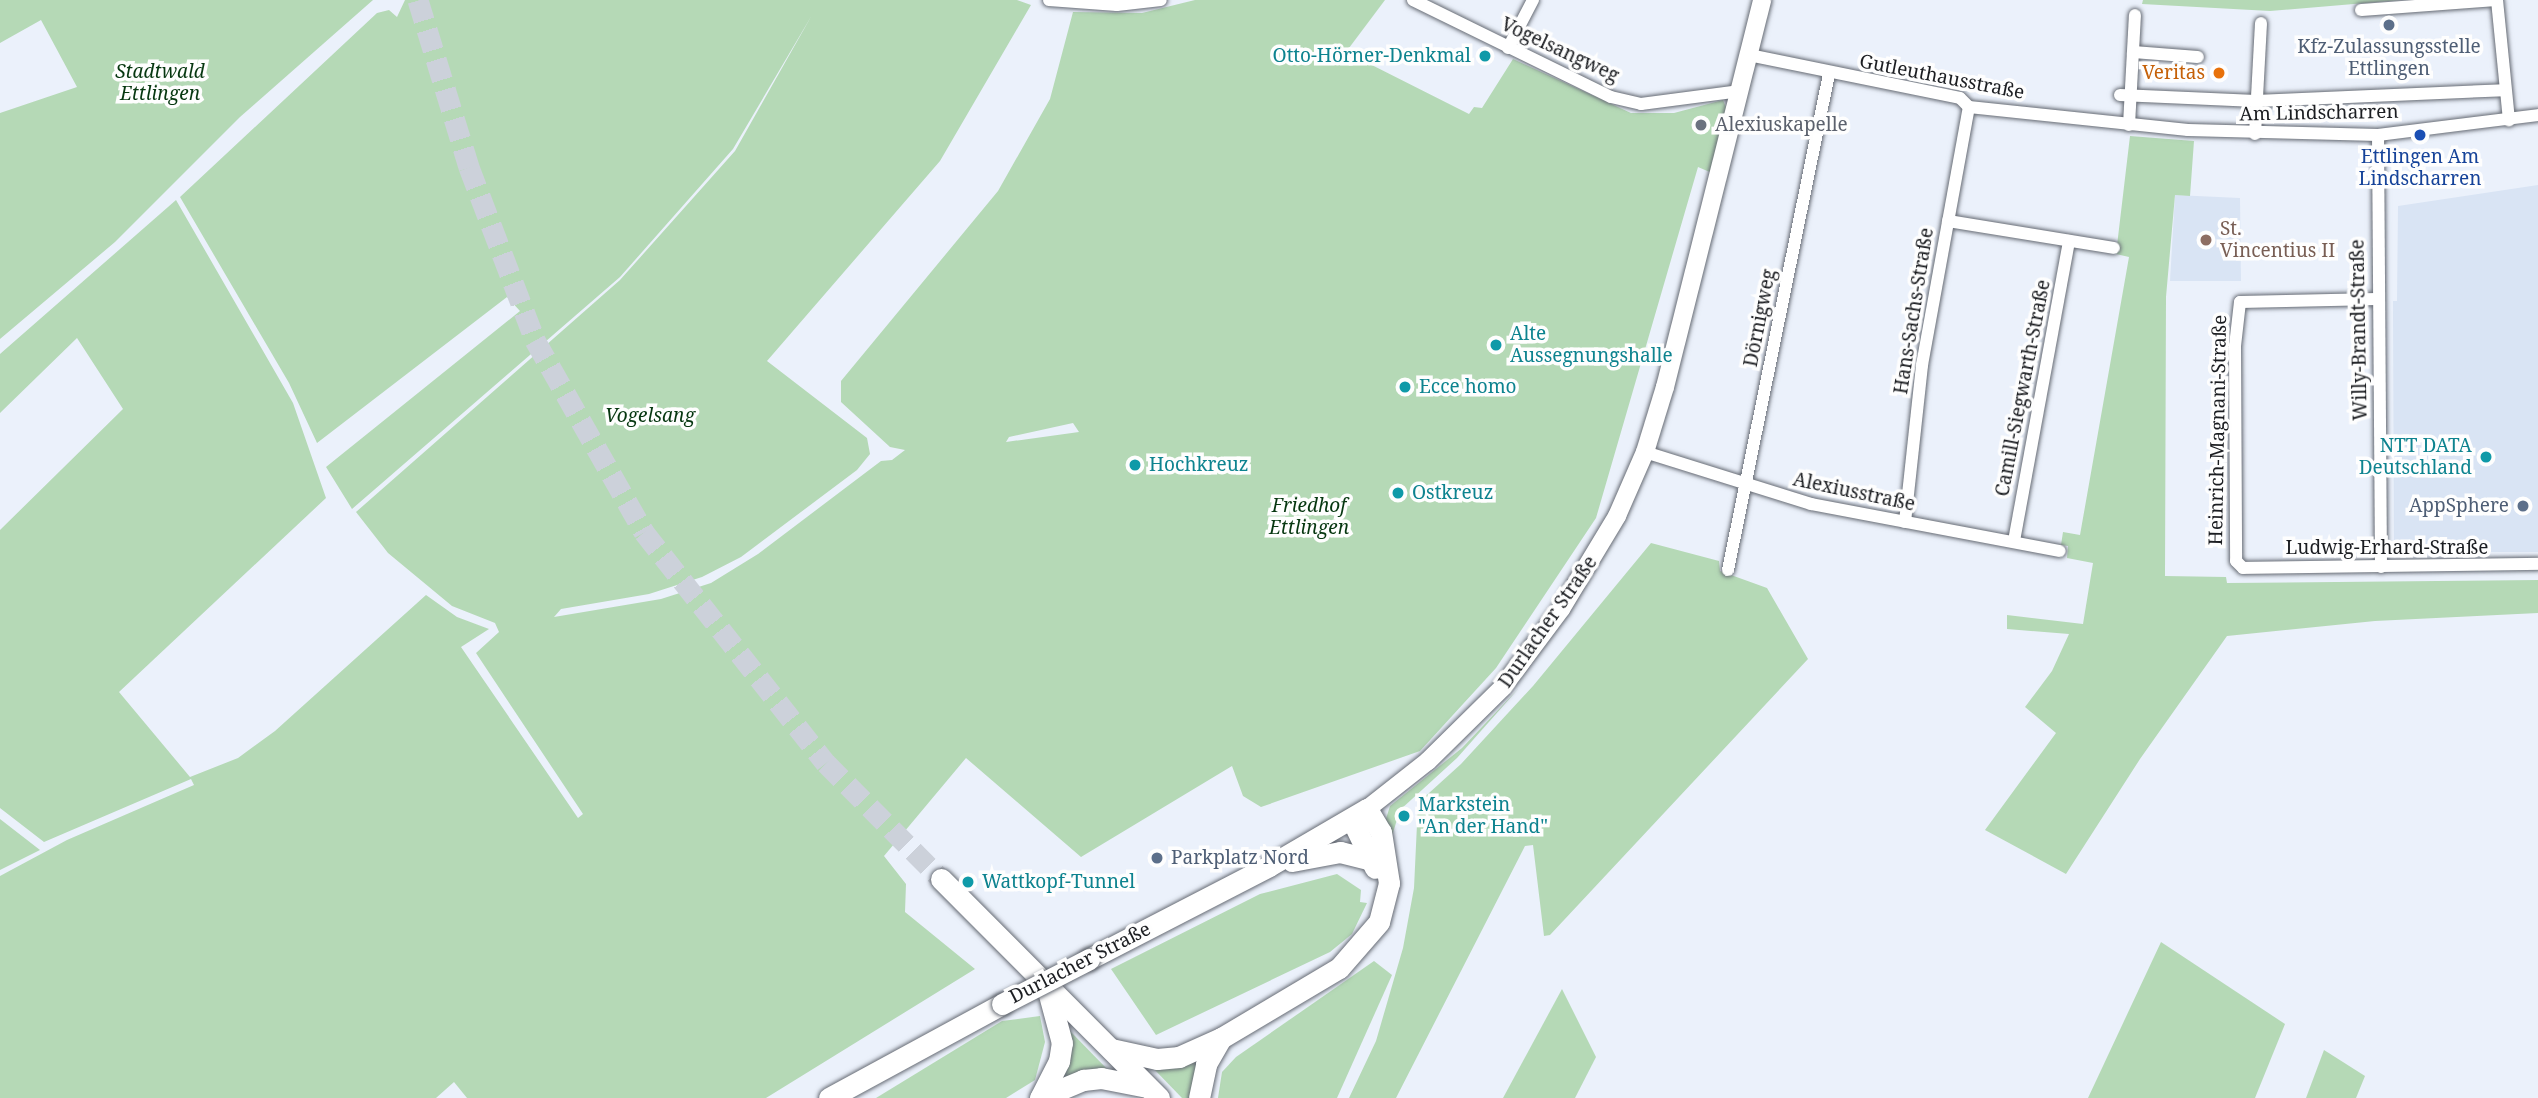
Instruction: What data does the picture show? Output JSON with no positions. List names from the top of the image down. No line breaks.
{"streets":{"main road":["Durlacher Straße"],"street":["Vogelsangweg","Gutleuthausstraße","Am Lindscharren","Hans-Sachs-Straße","Dörnigweg","Willy-Brandt-Straße","Camill-Siegwarth-Straße","Heinrich-Magnani-Straße","Alexiusstraße","Ludwig-Erhard-Straße"]},"crossings":[["Vogelsangweg","Durlacher Straße"],["Gutleuthausstraße","Am Lindscharren"],["Gutleuthausstraße","Hans-Sachs-Straße"],["Gutleuthausstraße","Dörnigweg"],["Gutleuthausstraße","Durlacher Straße"],["Am Lindscharren","Willy-Brandt-Straße"],["Hans-Sachs-Straße","Alexiusstraße"],["Dörnigweg","Alexiusstraße"],["Willy-Brandt-Straße","Heinrich-Magnani-Straße"],["Willy-Brandt-Straße","Ludwig-Erhard-Straße"],["Camill-Siegwarth-Straße","Alexiusstraße"],["Heinrich-Magnani-Straße","Ludwig-Erhard-Straße"],["Alexiusstraße","Durlacher Straße"]],"parks":["Stadtwald Ettlingen","Vogelsang","Friedhof Ettlingen"],"places":["Kfz-Zulassungsstelle Ettlingen","Otto-Hörner-Denkmal","Veritas","Alexiuskapelle","Ettlingen Am Lindscharren","St. Vincentius II","Alte Aussegnungshalle","Ecce homo","NTT DATA Deutschland","Hochkreuz","Ostkreuz","AppSphere","Markstein \"An der Hand\"","Parkplatz Nord","Wattkopf-Tunnel"]}
